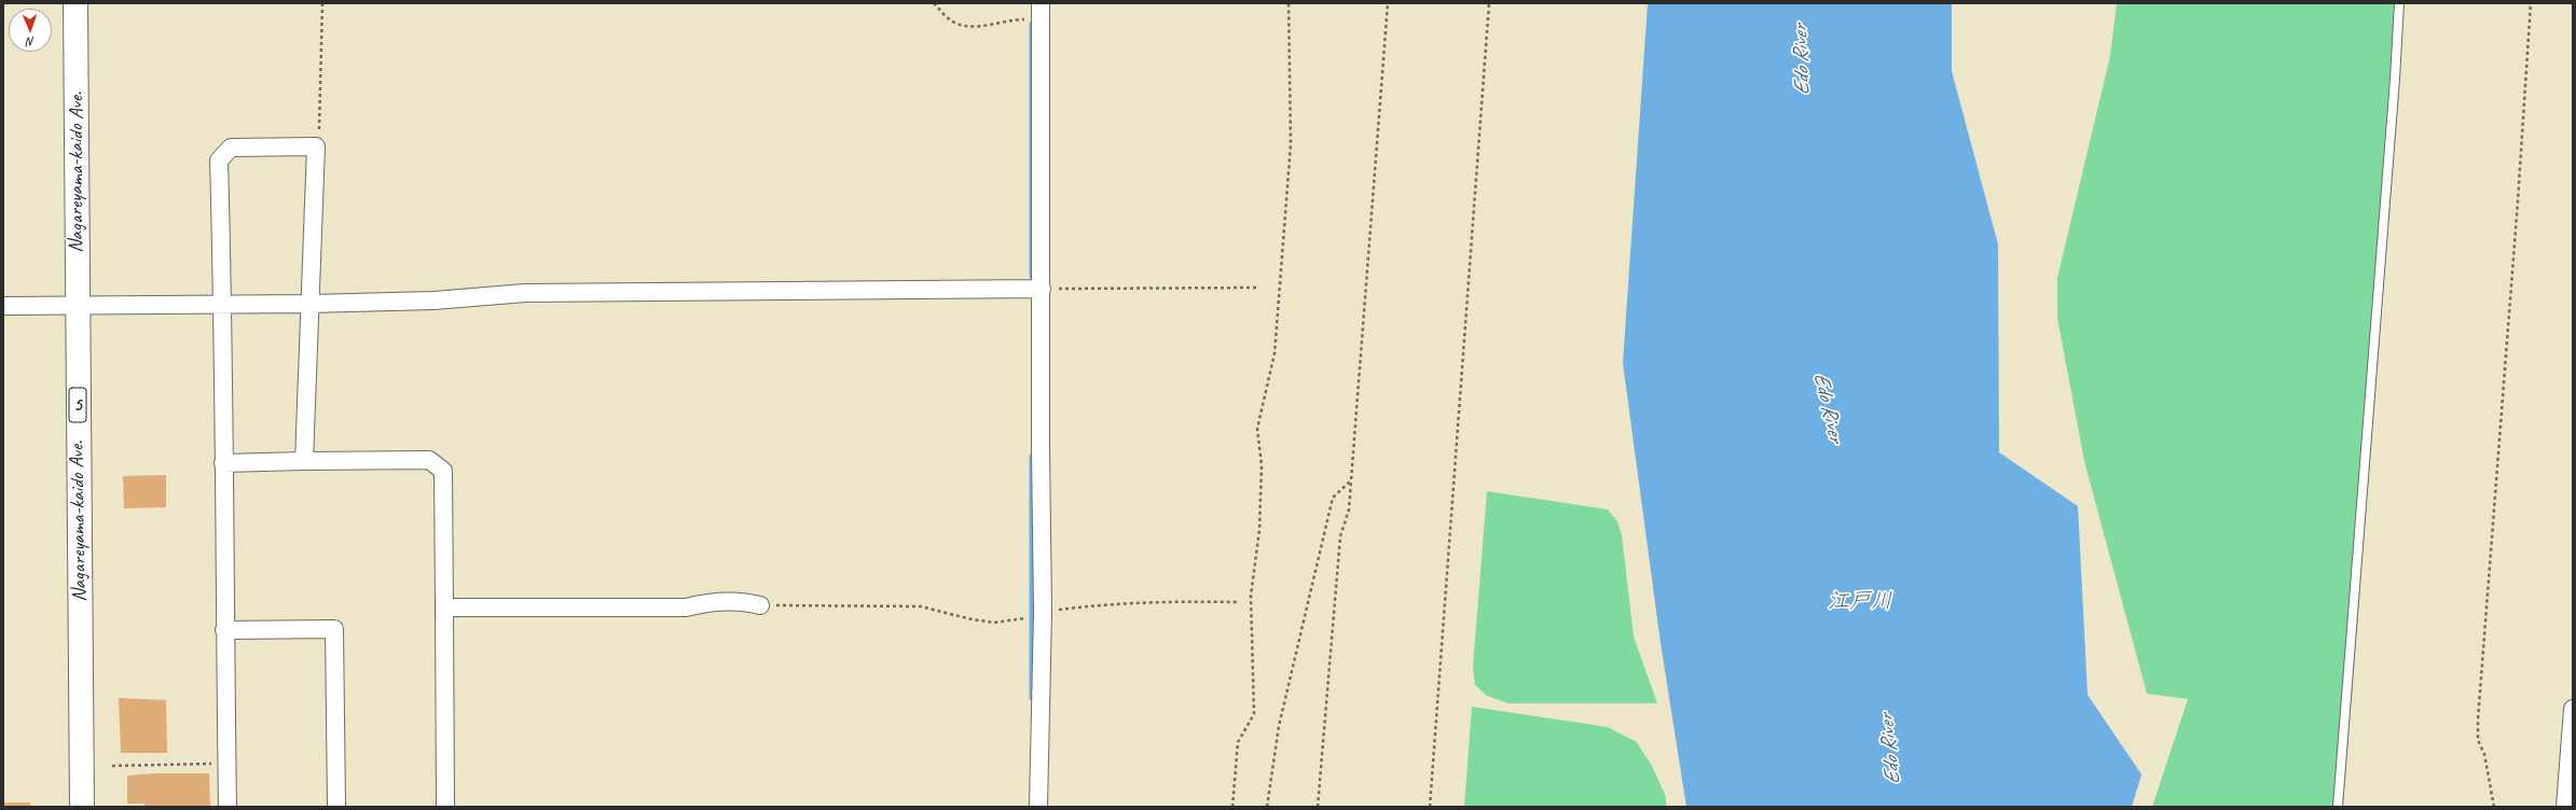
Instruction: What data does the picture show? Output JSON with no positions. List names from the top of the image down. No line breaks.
{"streets":{"main road":["Nagareyama-kaido Ave.","5"]},"water":["Edo River","江戸川"],"north":"bottom"}
